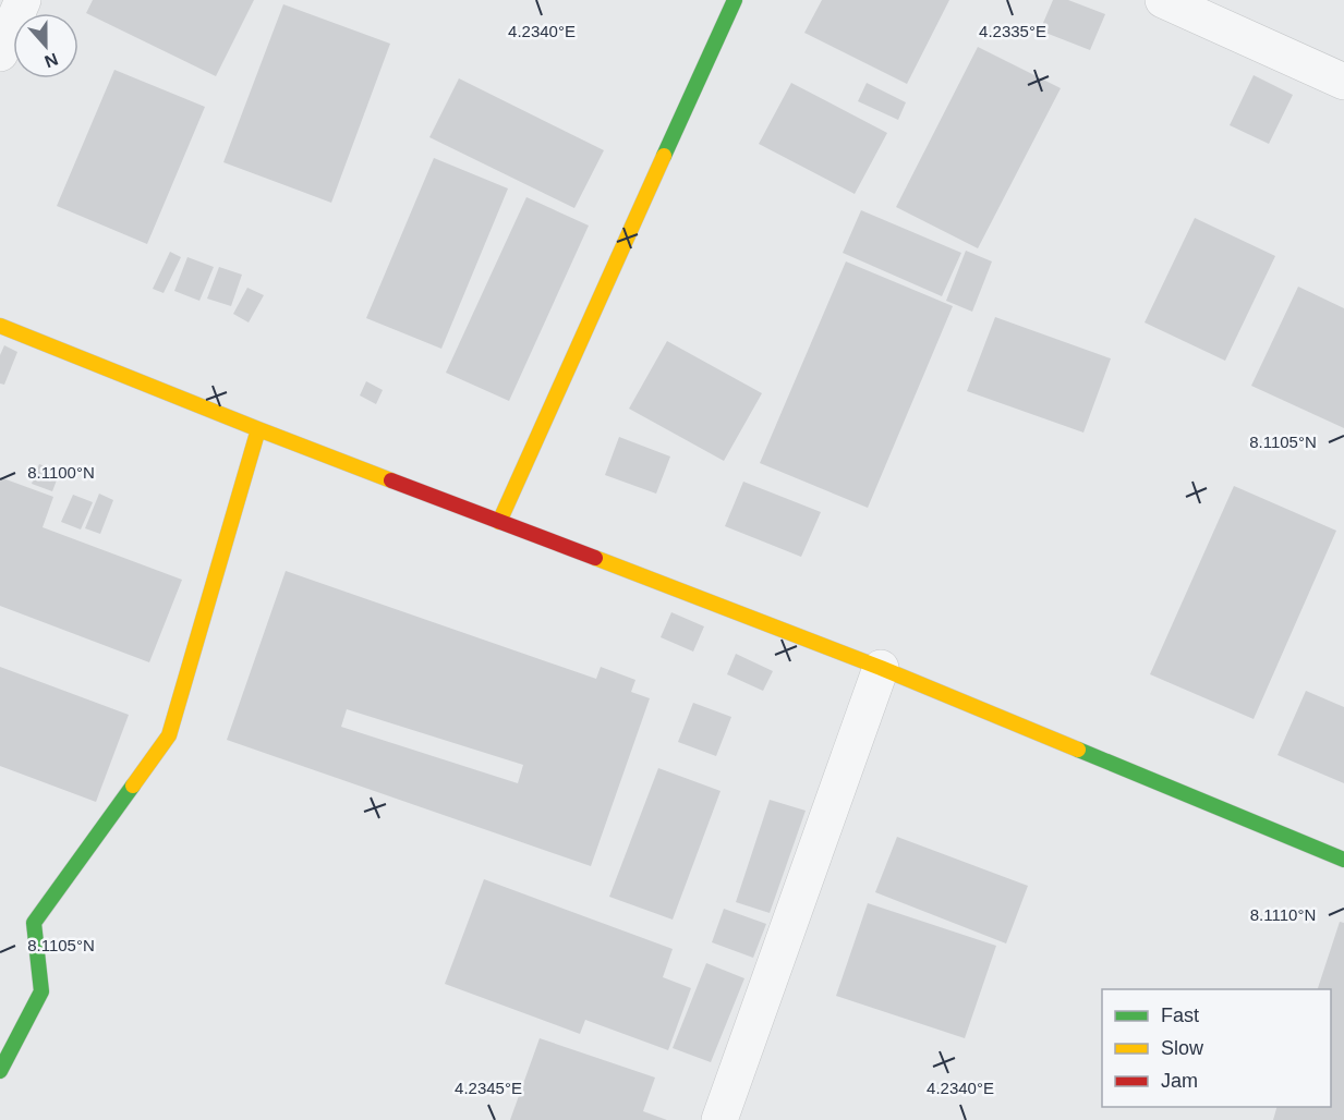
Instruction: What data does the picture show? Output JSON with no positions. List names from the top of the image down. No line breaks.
{"legend":["Fast","Slow","Jam"],"north":"bottom","coordinates":["4.2340°E","4.2335°E","8.1105°N","8.1100°N","8.1110°N","4.2345°E"]}
